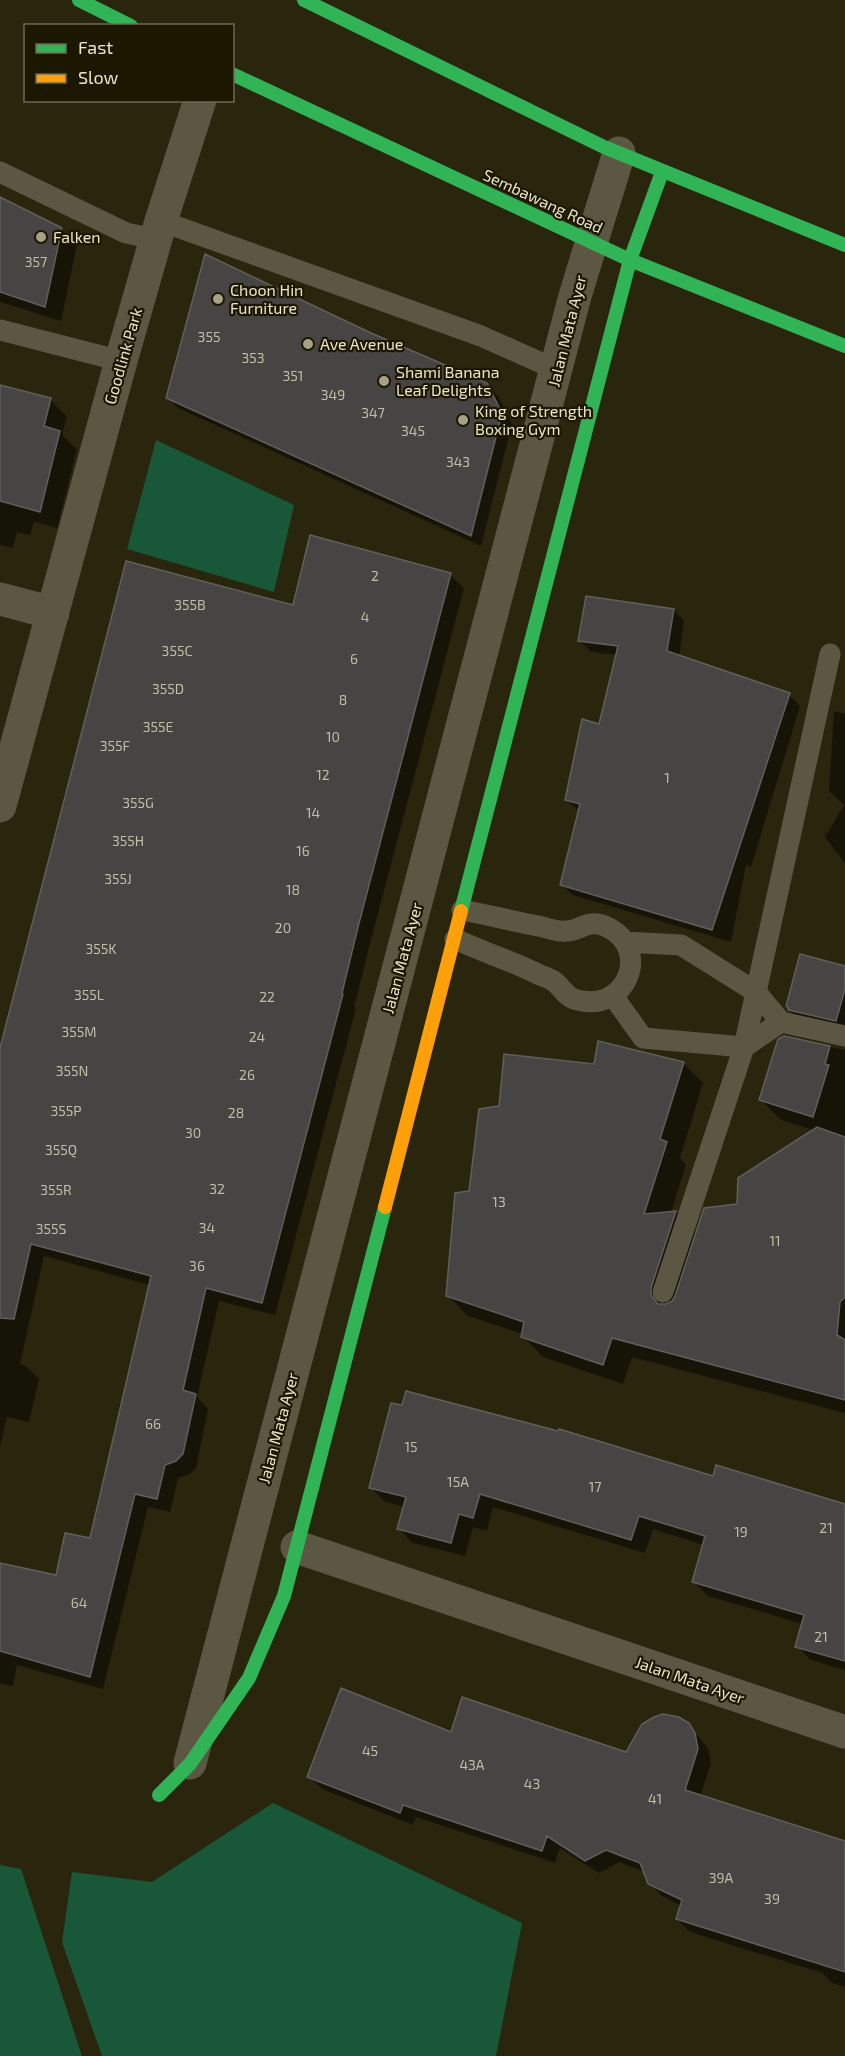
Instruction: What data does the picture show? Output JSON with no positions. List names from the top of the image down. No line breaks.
{"streets":{"street":["Sembawang Road","Jalan Mata Ayer","Goodlink Park"]},"crossings":[["Sembawang Road","Jalan Mata Ayer"]],"places":["Falken","Choon Hin Furniture","Ave Avenue","Shami Banana Leaf Delights","King of Strength Boxing Gym"],"house_numbers":["357","355","353","351","349","347","345","343","2","355B","4","355C","6","355D","8","355E","10","355F","12","1","355G","14","355H","16","355J","18","20","355K","355L","22","355M","24","355N","26","355P","28","30","355Q","32","355R","13","34","355S","11","36","66","15","15A","17","21","19","64","21","45","43A","43","41","39A","39"],"legend":["Fast","Slow"]}
